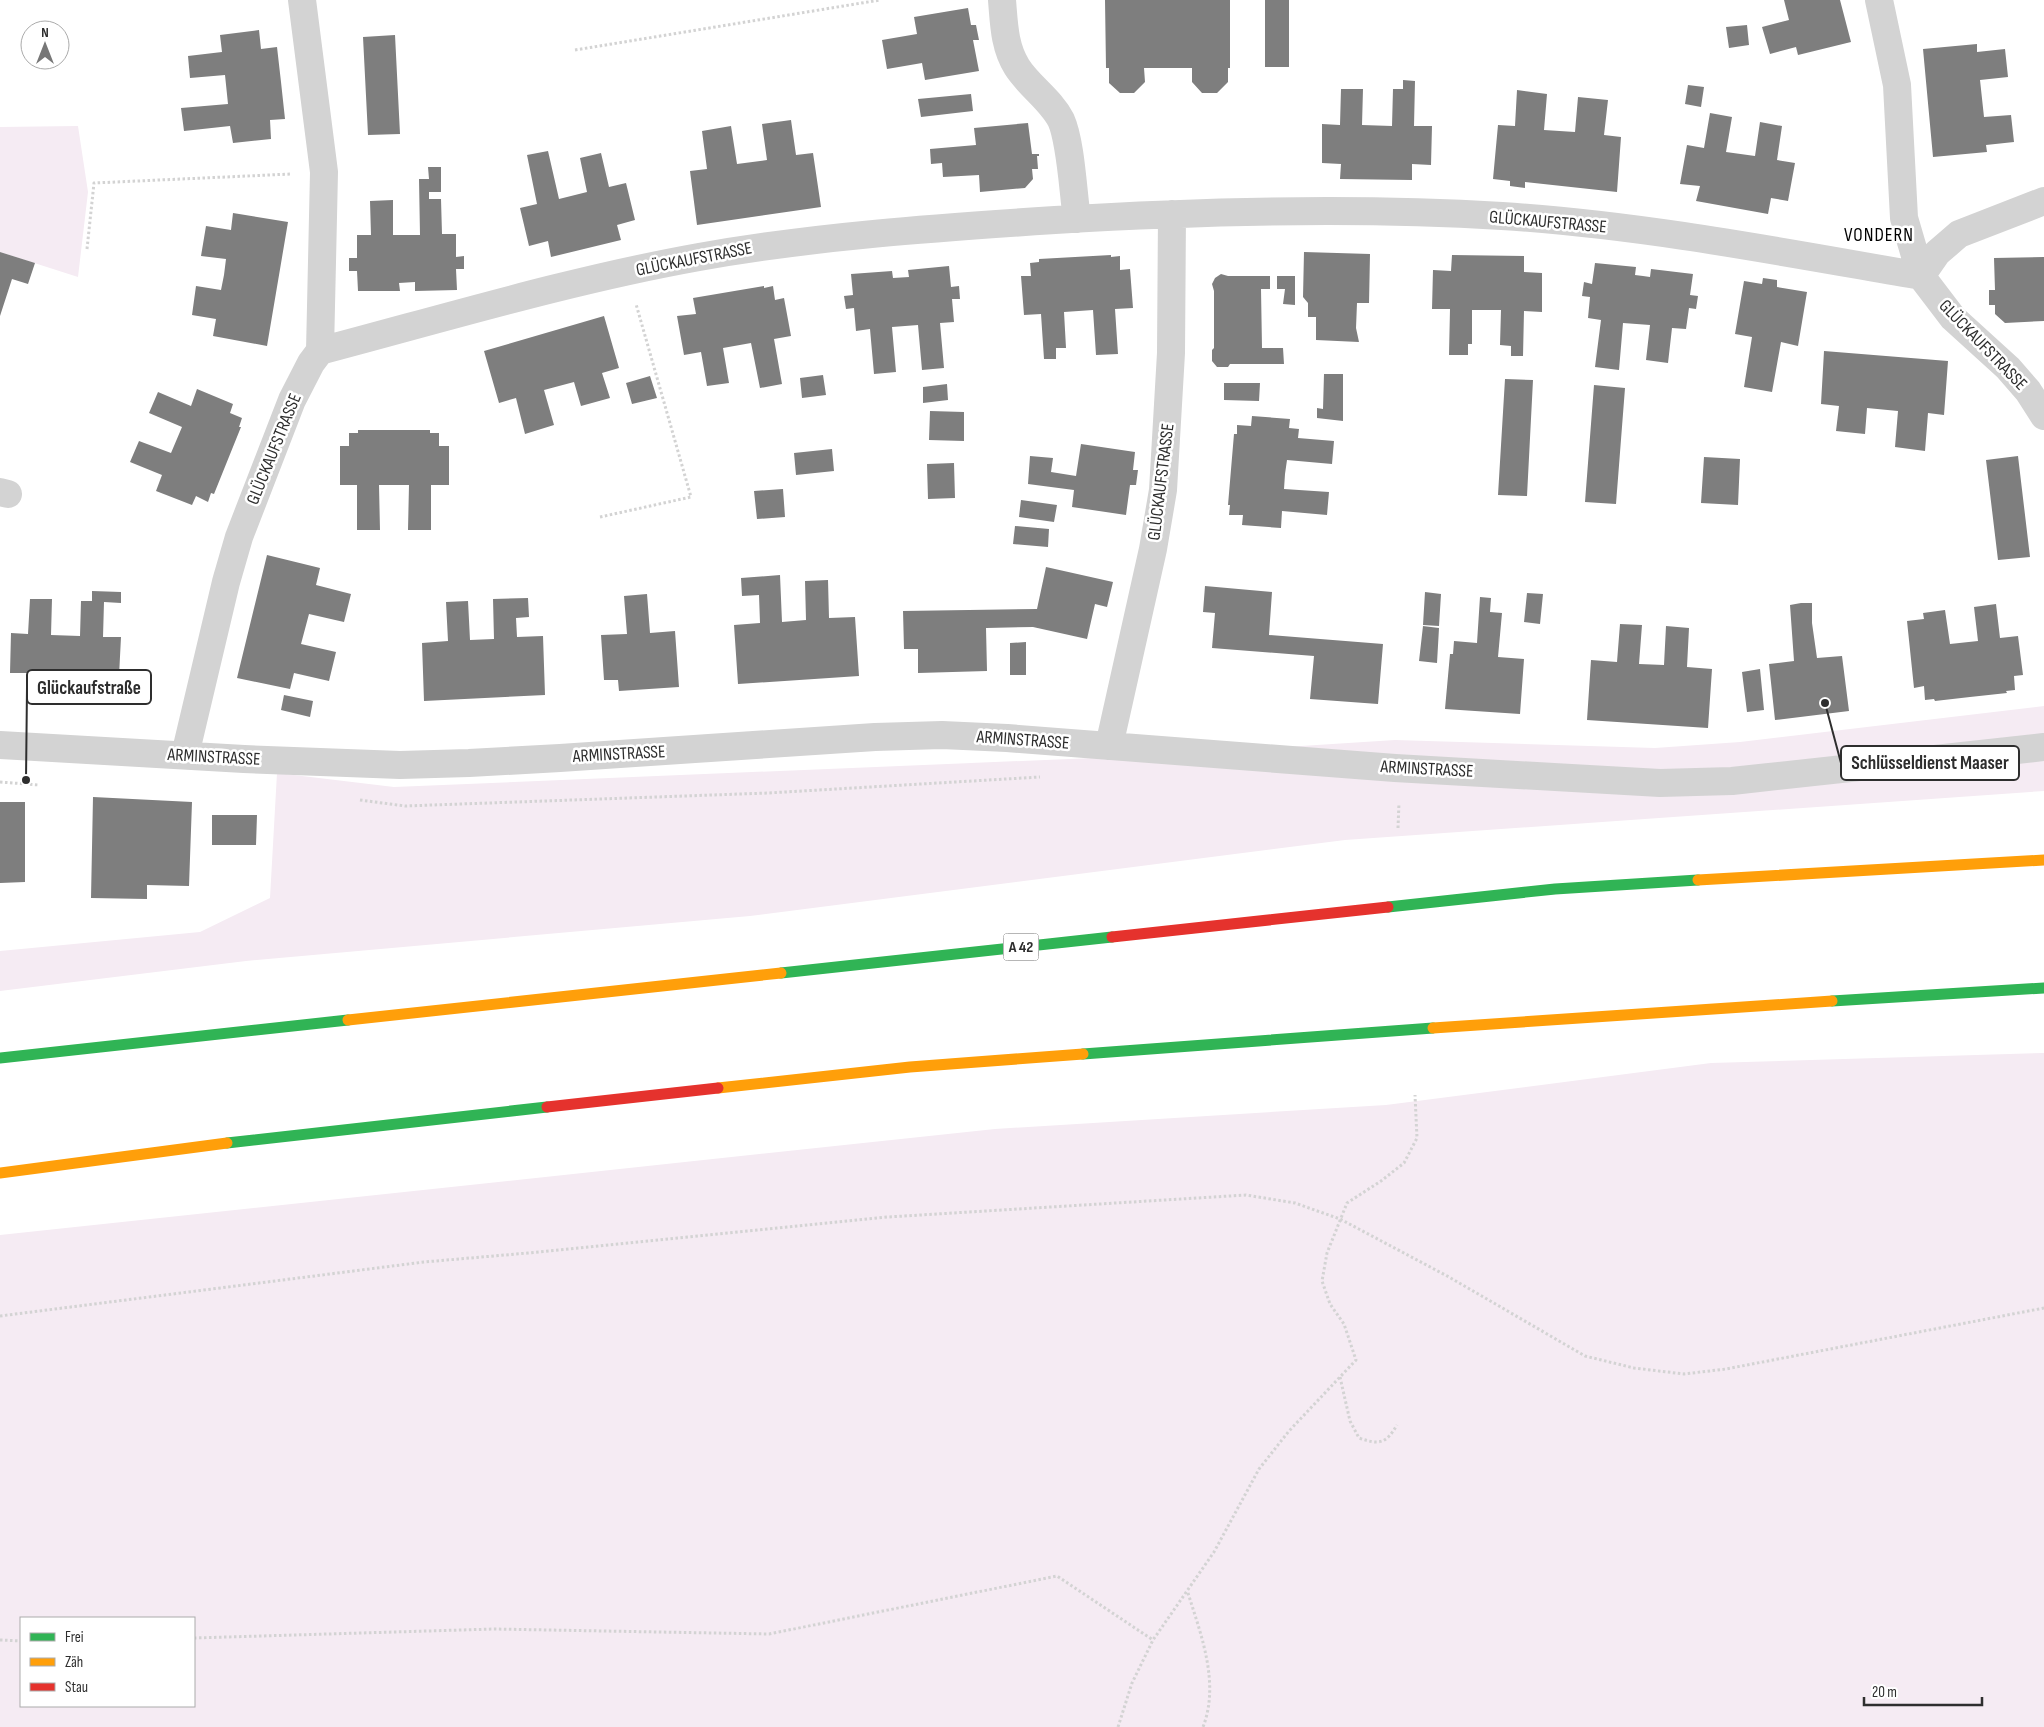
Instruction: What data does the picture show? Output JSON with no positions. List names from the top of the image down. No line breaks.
{"streets":{"highway":["A 42"],"street":["GLÜCKAUFSTRASSE","ARMINSTRASSE"]},"crossings":[["GLÜCKAUFSTRASSE","ARMINSTRASSE"]],"districts":["VONDERN"],"places":["Schlüsseldienst Maaser","Glückaufstraße"],"legend":["Frei","Zäh","Stau"],"scale_bar":"20 m","north":"top"}
